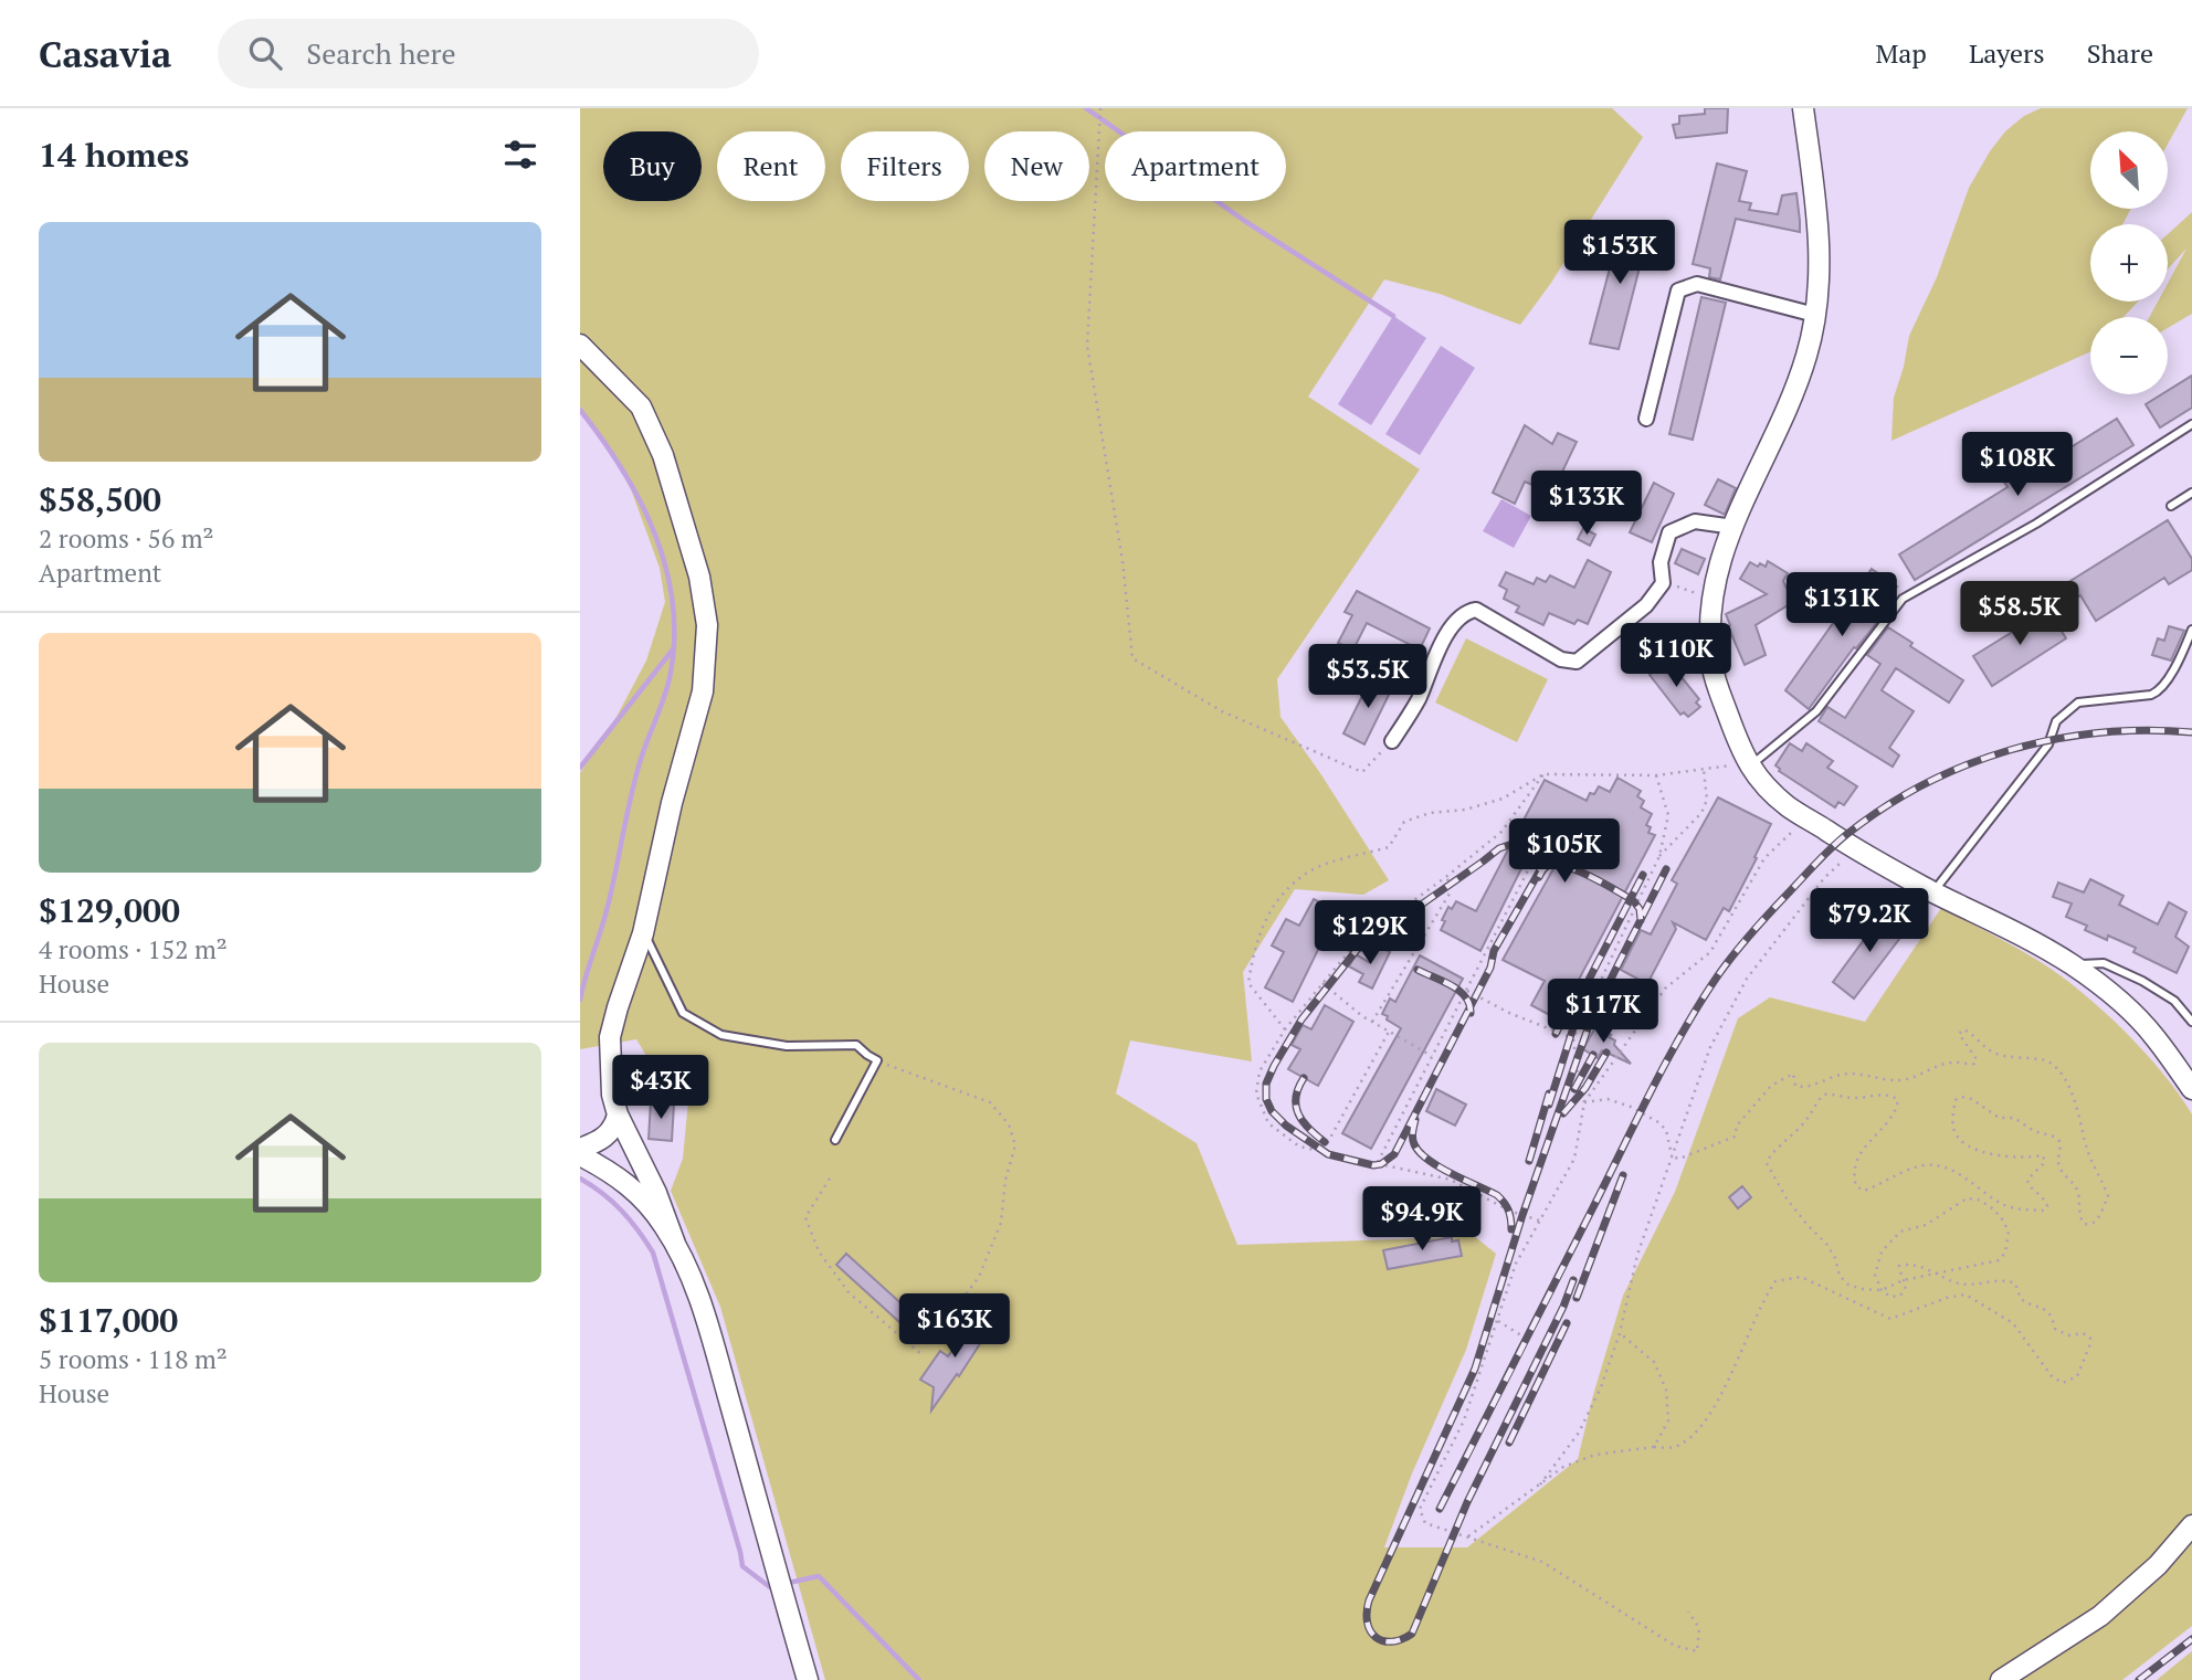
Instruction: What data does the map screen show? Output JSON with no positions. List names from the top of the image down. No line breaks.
{"north":"top left","page":{"header":"Casavia","search":"Search here","nav":["Map","Layers","Share"],"heading":"14 homes","map_buttons":["+","−"],"chip":["Buy","Rent","Filters","New","Apartment"],"list":[{"name":"$58,500","note":"2 rooms · 56 m² · Apartment"},{"name":"$129,000","note":"4 rooms · 152 m² · House"},{"name":"$117,000","note":"5 rooms · 118 m² · House"}],"price":["$153K","$108K","$133K","$131K","$58.5K","$110K","$53.5K","$105K","$79.2K","$129K","$117K","$43K","$94.9K","$163K"]}}
